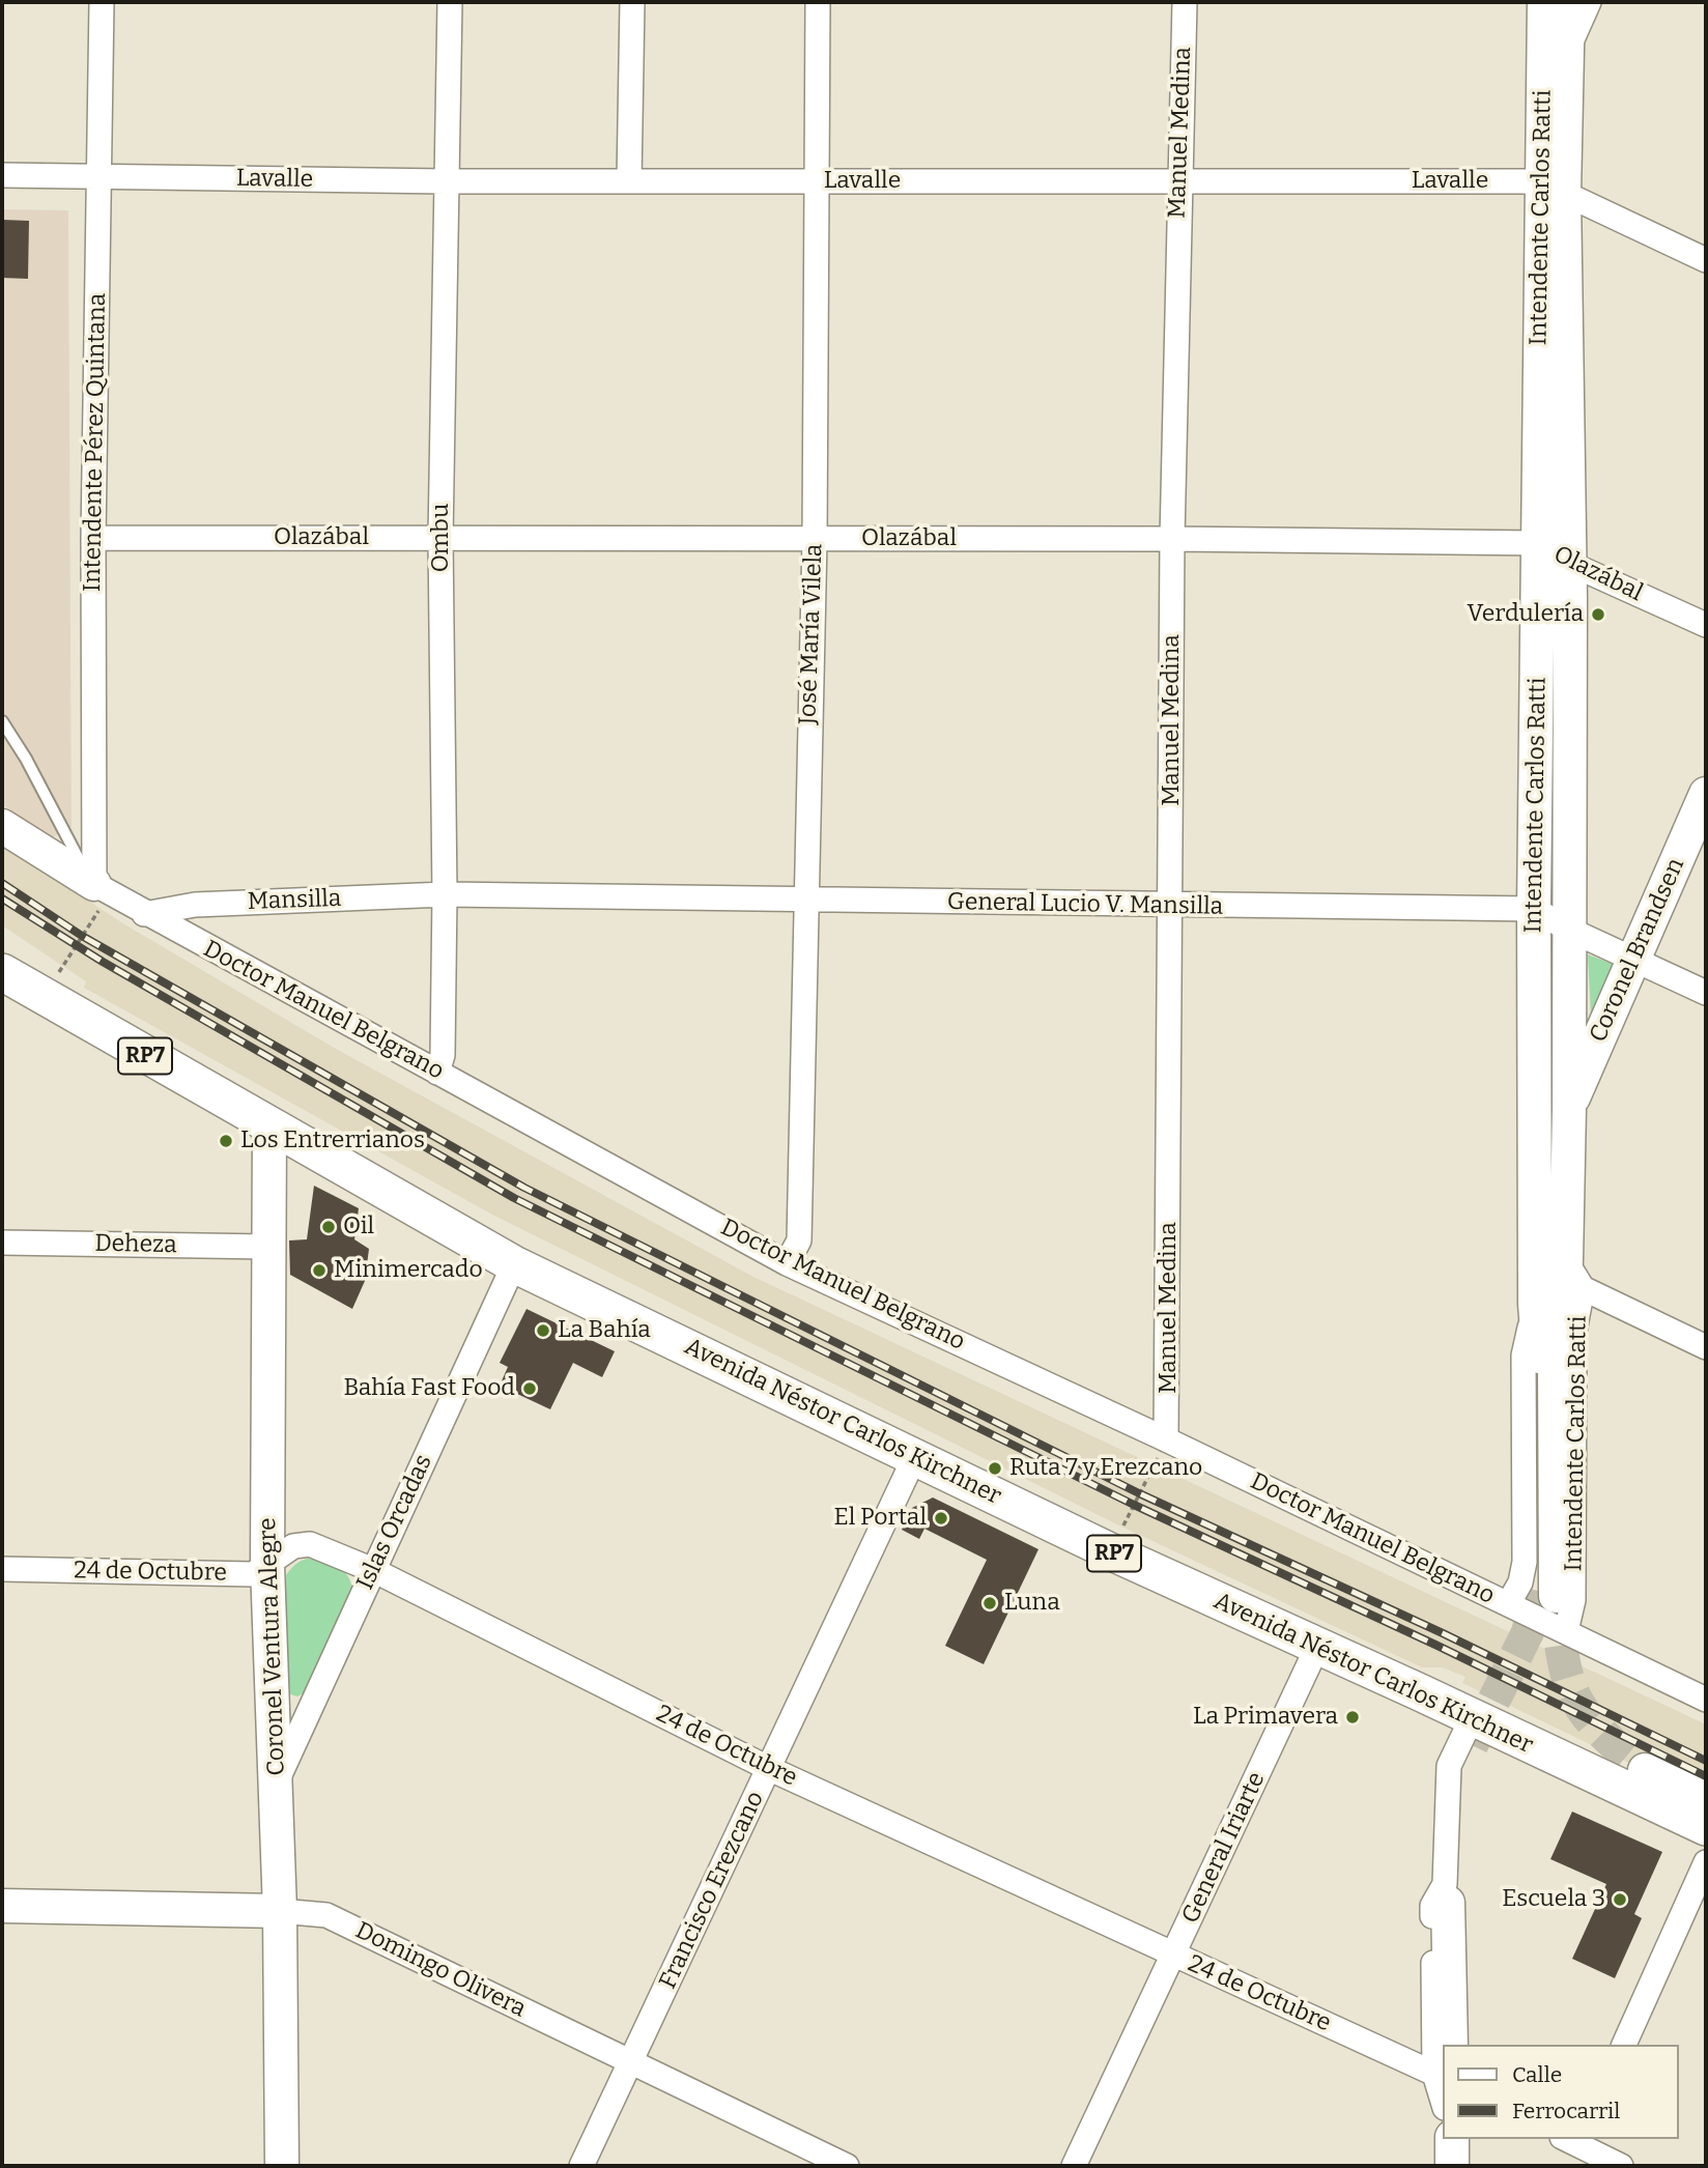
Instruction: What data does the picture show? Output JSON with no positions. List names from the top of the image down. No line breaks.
{"streets":{"main road":["Intendente Carlos Ratti","Coronel Brandsen","Doctor Manuel Belgrano","RP7","Avenida Néstor Carlos Kirchner","Coronel Ventura Alegre","Domingo Olivera"],"street":["Manuel Medina","Lavalle","Intendente Pérez Quintana","Olazábal","Ombu","José María Vilela","Mansilla","General Lucio V. Mansilla","Deheza","Islas Orcadas","24 de Octubre","General Iriarte","Francisco Erezcano"]},"crossings":[["Manuel Medina","Lavalle"],["Manuel Medina","Olazábal"],["Manuel Medina","General Lucio V. Mansilla"],["Manuel Medina","Doctor Manuel Belgrano"],["Lavalle","Intendente Carlos Ratti"],["Lavalle","Intendente Pérez Quintana"],["Lavalle","Ombu"],["Lavalle","José María Vilela"],["Intendente Carlos Ratti","Olazábal"],["Intendente Carlos Ratti","General Lucio V. Mansilla"],["Intendente Carlos Ratti","Coronel Brandsen"],["Intendente Carlos Ratti","Doctor Manuel Belgrano"],["Intendente Pérez Quintana","Olazábal"],["Intendente Pérez Quintana","Doctor Manuel Belgrano"],["Olazábal","Ombu"],["Olazábal","José María Vilela"],["Ombu","Mansilla"],["Ombu","General Lucio V. Mansilla"],["Ombu","Doctor Manuel Belgrano"],["José María Vilela","General Lucio V. Mansilla"],["José María Vilela","Doctor Manuel Belgrano"],["Mansilla","General Lucio V. Mansilla"],["Mansilla","Doctor Manuel Belgrano"],["Deheza","Coronel Ventura Alegre"],["Avenida Néstor Carlos Kirchner","Islas Orcadas"],["Avenida Néstor Carlos Kirchner","Coronel Ventura Alegre"],["Avenida Néstor Carlos Kirchner","General Iriarte"],["Avenida Néstor Carlos Kirchner","Francisco Erezcano"],["Islas Orcadas","24 de Octubre"],["Islas Orcadas","Coronel Ventura Alegre"],["24 de Octubre","Coronel Ventura Alegre"],["24 de Octubre","General Iriarte"],["24 de Octubre","Francisco Erezcano"],["Coronel Ventura Alegre","Domingo Olivera"],["Francisco Erezcano","Domingo Olivera"]],"places":["Verdulería","Los Entrerrianos","Oil","Minimercado","La Bahía","Bahía Fast Food","Ruta 7 y Erezcano","El Portal","Luna","La Primavera","Escuela 3"],"legend":["Calle","Ferrocarril"]}
